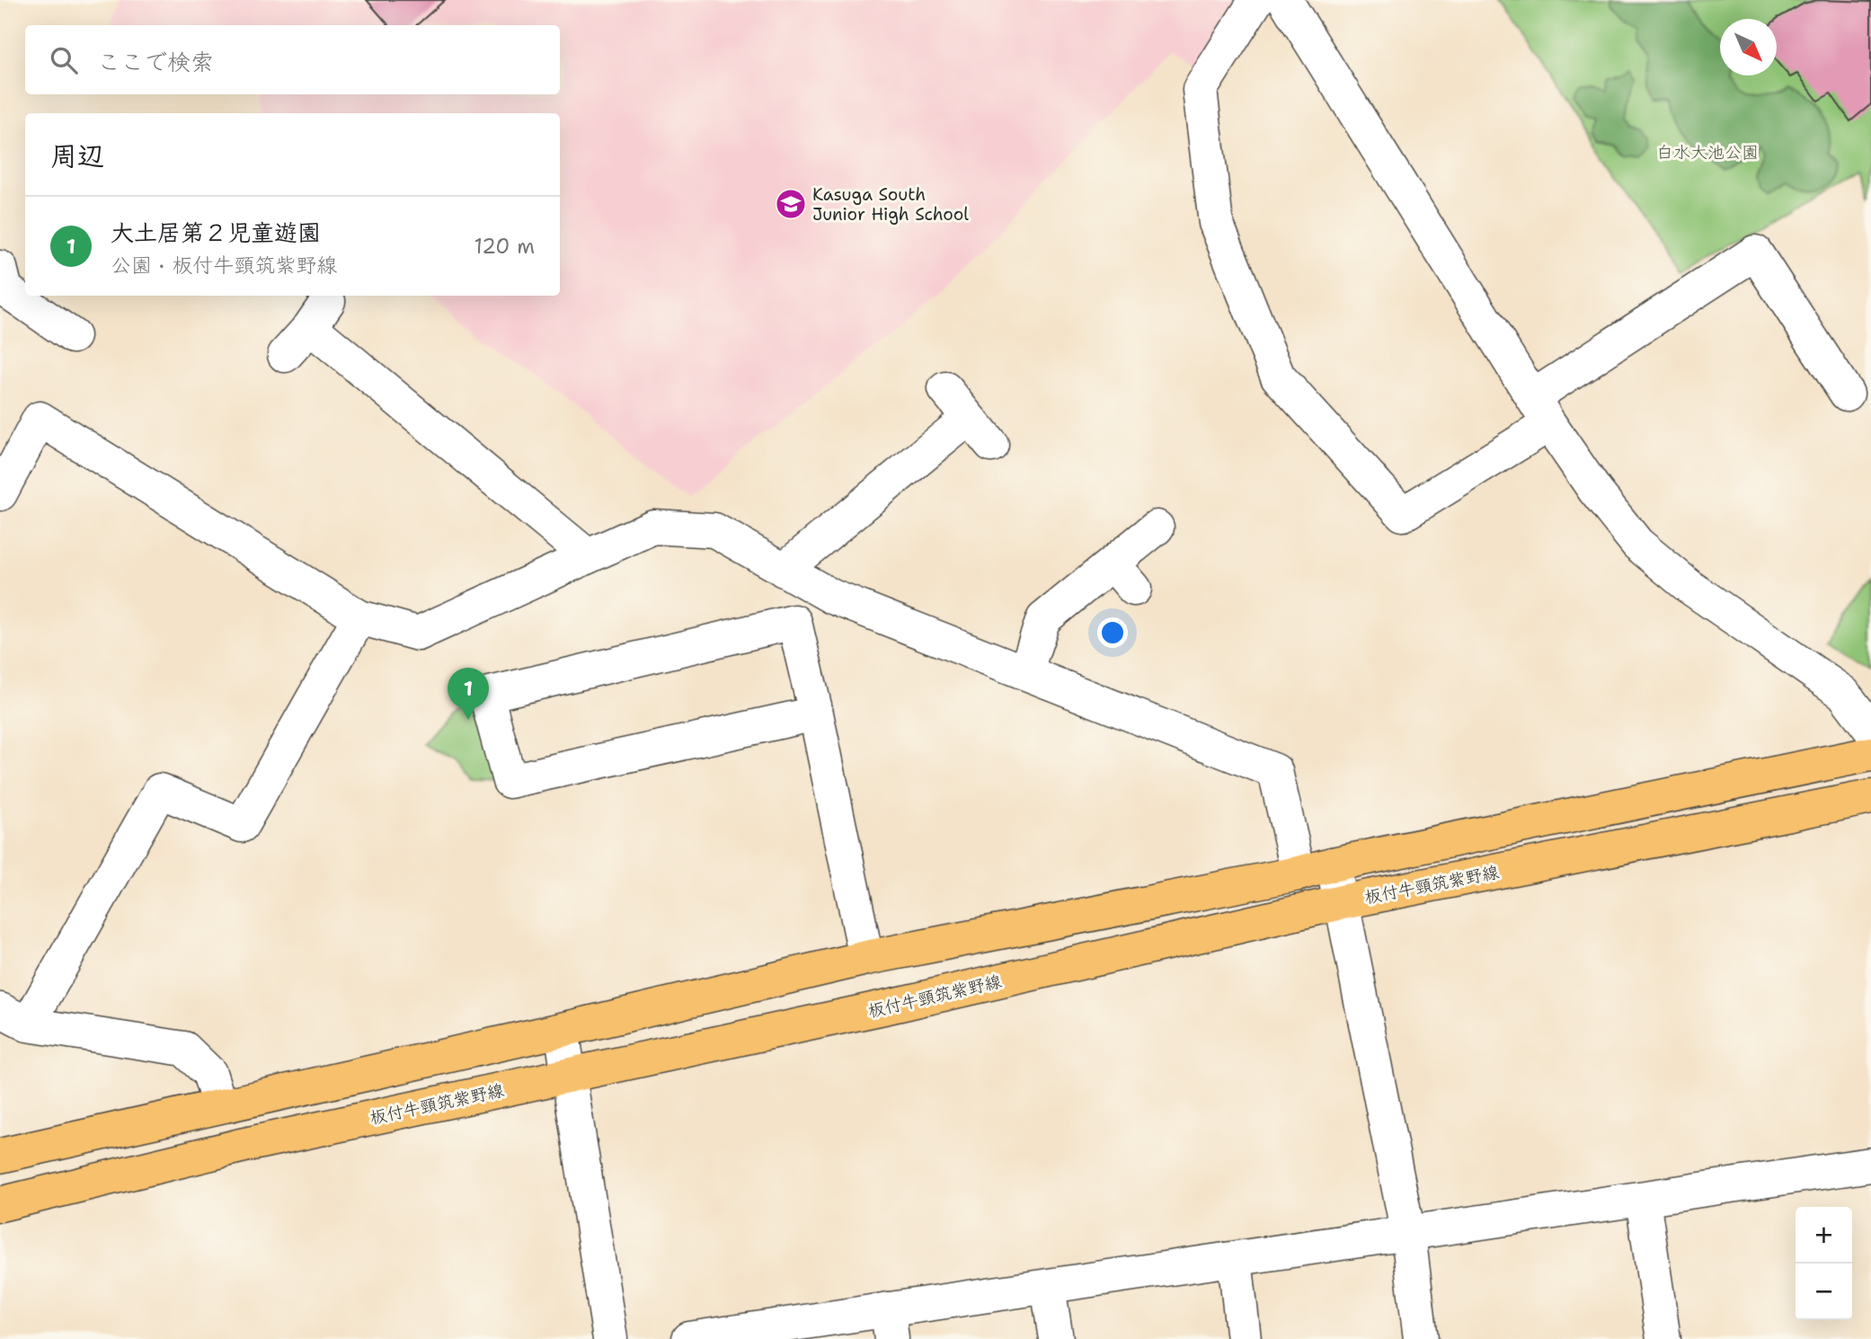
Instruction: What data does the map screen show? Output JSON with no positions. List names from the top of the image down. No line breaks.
{"streets":{"main road":["板付牛頸筑紫野線"]},"parks":["白水大池公園"],"places":{"school or university":["Kasuga South Junior High School"]},"north":"bottom right","page":{"search":"ここで検索","heading":"周辺","list":[{"mark":"1","name":"大土居第２児童遊園","note":"公園 · 板付牛頸筑紫野線","value":"120 m"}],"pins":"1","map_buttons":["+","−"]}}
